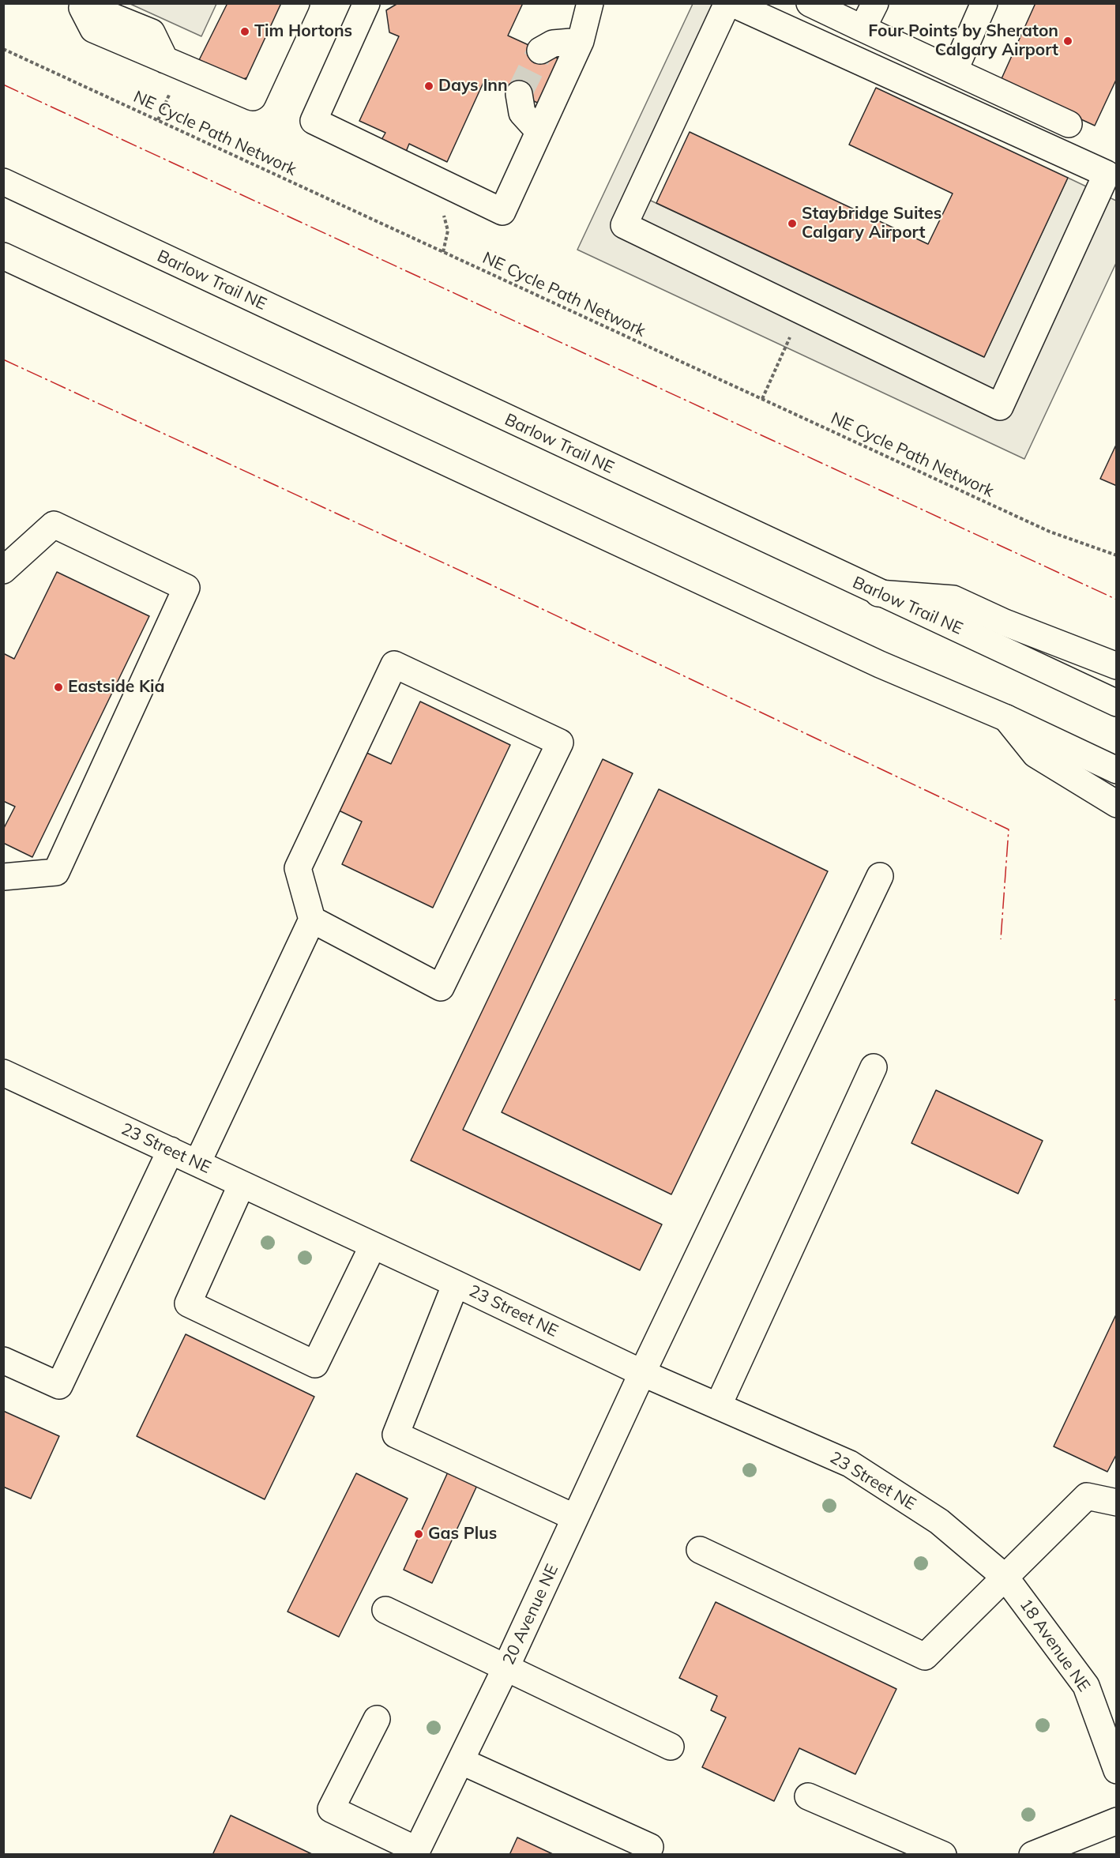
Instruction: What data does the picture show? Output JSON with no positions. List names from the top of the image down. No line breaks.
{"streets":{"main road":["Barlow Trail NE","23 Street NE","20 Avenue NE","18 Avenue NE"],"path":["NE Cycle Path Network"]},"crossings":[["23 Street NE","20 Avenue NE"],["23 Street NE","18 Avenue NE"]],"places":["Tim Hortons","Four Points by Sheraton Calgary Airport","Days Inn","Staybridge Suites Calgary Airport","Eastside Kia","Gas Plus"]}
